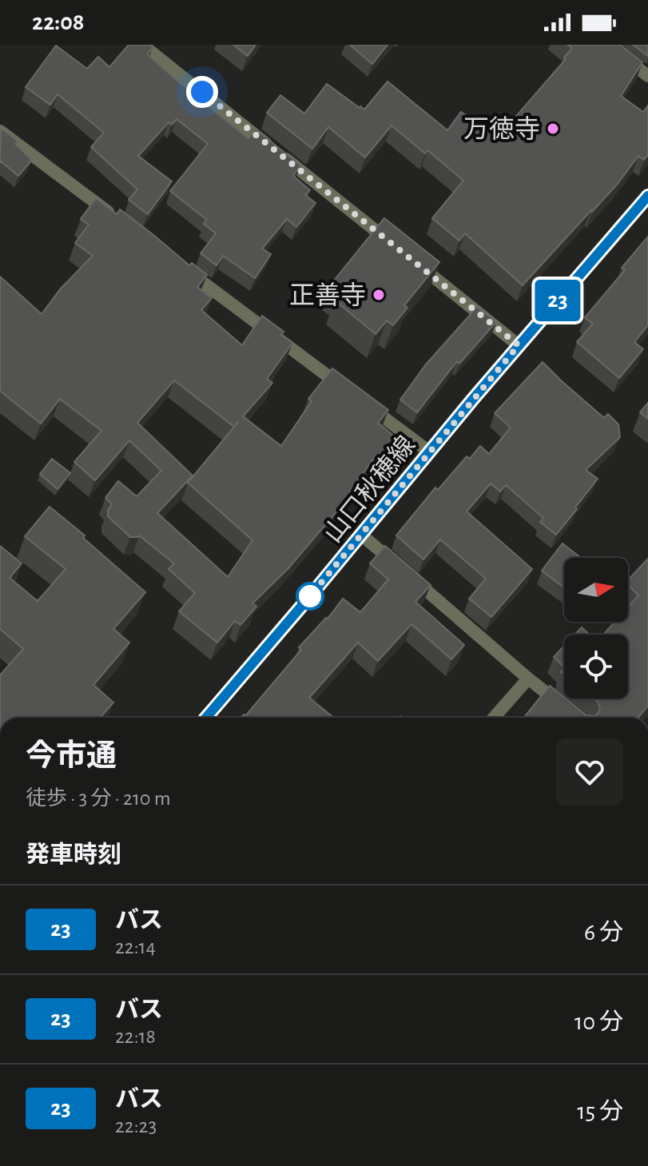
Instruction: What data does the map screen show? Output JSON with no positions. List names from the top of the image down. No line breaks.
{"streets":{"main road":["山口秋穂線"]},"places":["万徳寺","正善寺"],"lines":["bus line 23"],"north":"right","page":{"status":"22:08","on_map":"23","heading":[["今市通","徒歩 · 3 分 · 210 m"],"発車時刻"],"list":[{"mark":"23","name":"バス","note":"22:14","value":"6 分"},{"mark":"23","name":"バス","note":"22:18","value":"10 分"},{"mark":"23","name":"バス","note":"22:23","value":"15 分"}]}}
